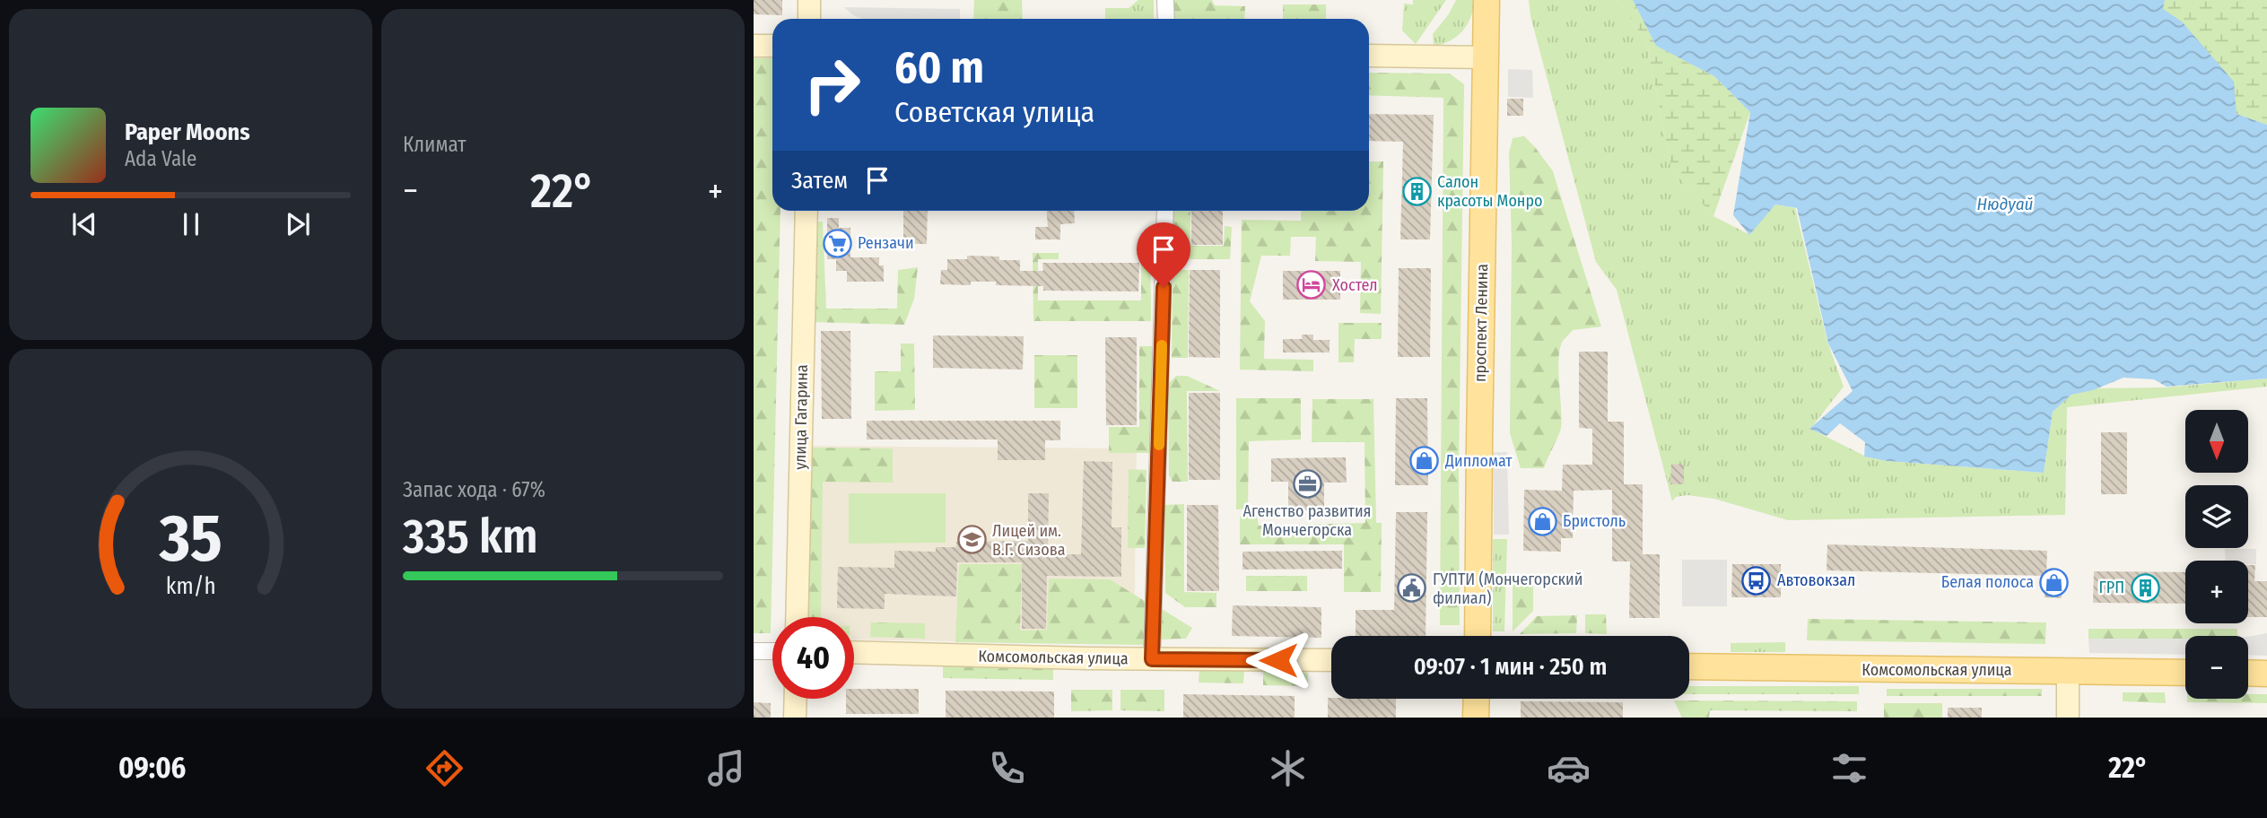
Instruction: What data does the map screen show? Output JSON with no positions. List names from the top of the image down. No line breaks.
{"streets":{"main road":["проспект Ленина","Комсомольская улица"],"street":["улица Гагарина"]},"water":["Нюдуай"],"places":{"building":["Салон красоты Монро","ГРП"],"supermarket":["Рензачи"],"hotel":["Хостел"],"shop":["Дипломат","Бристоль","Белая полоса"],"office":["Агенство развития Мончегорска"],"school or university":["Лицей им. В.Г. Сизова"],"bus stop":["Автовокзал"],"public building":["ГУПТИ (Мончегорский филиал)"]},"north":"bottom","page":{"tile":["Климат",["Запас хода · 67%","335 km"]],"turn":["60 m","Советская улица"],"song":["Paper Moons","Ada Vale"],"then":"Затем","heat":["−","22°","+"],"map_buttons":["+","−"],"limit":"40","trip":"09:07 · 1 мин · 250 m","tabs":["09:06","22°"],"gauge":["35","km/h"]}}
